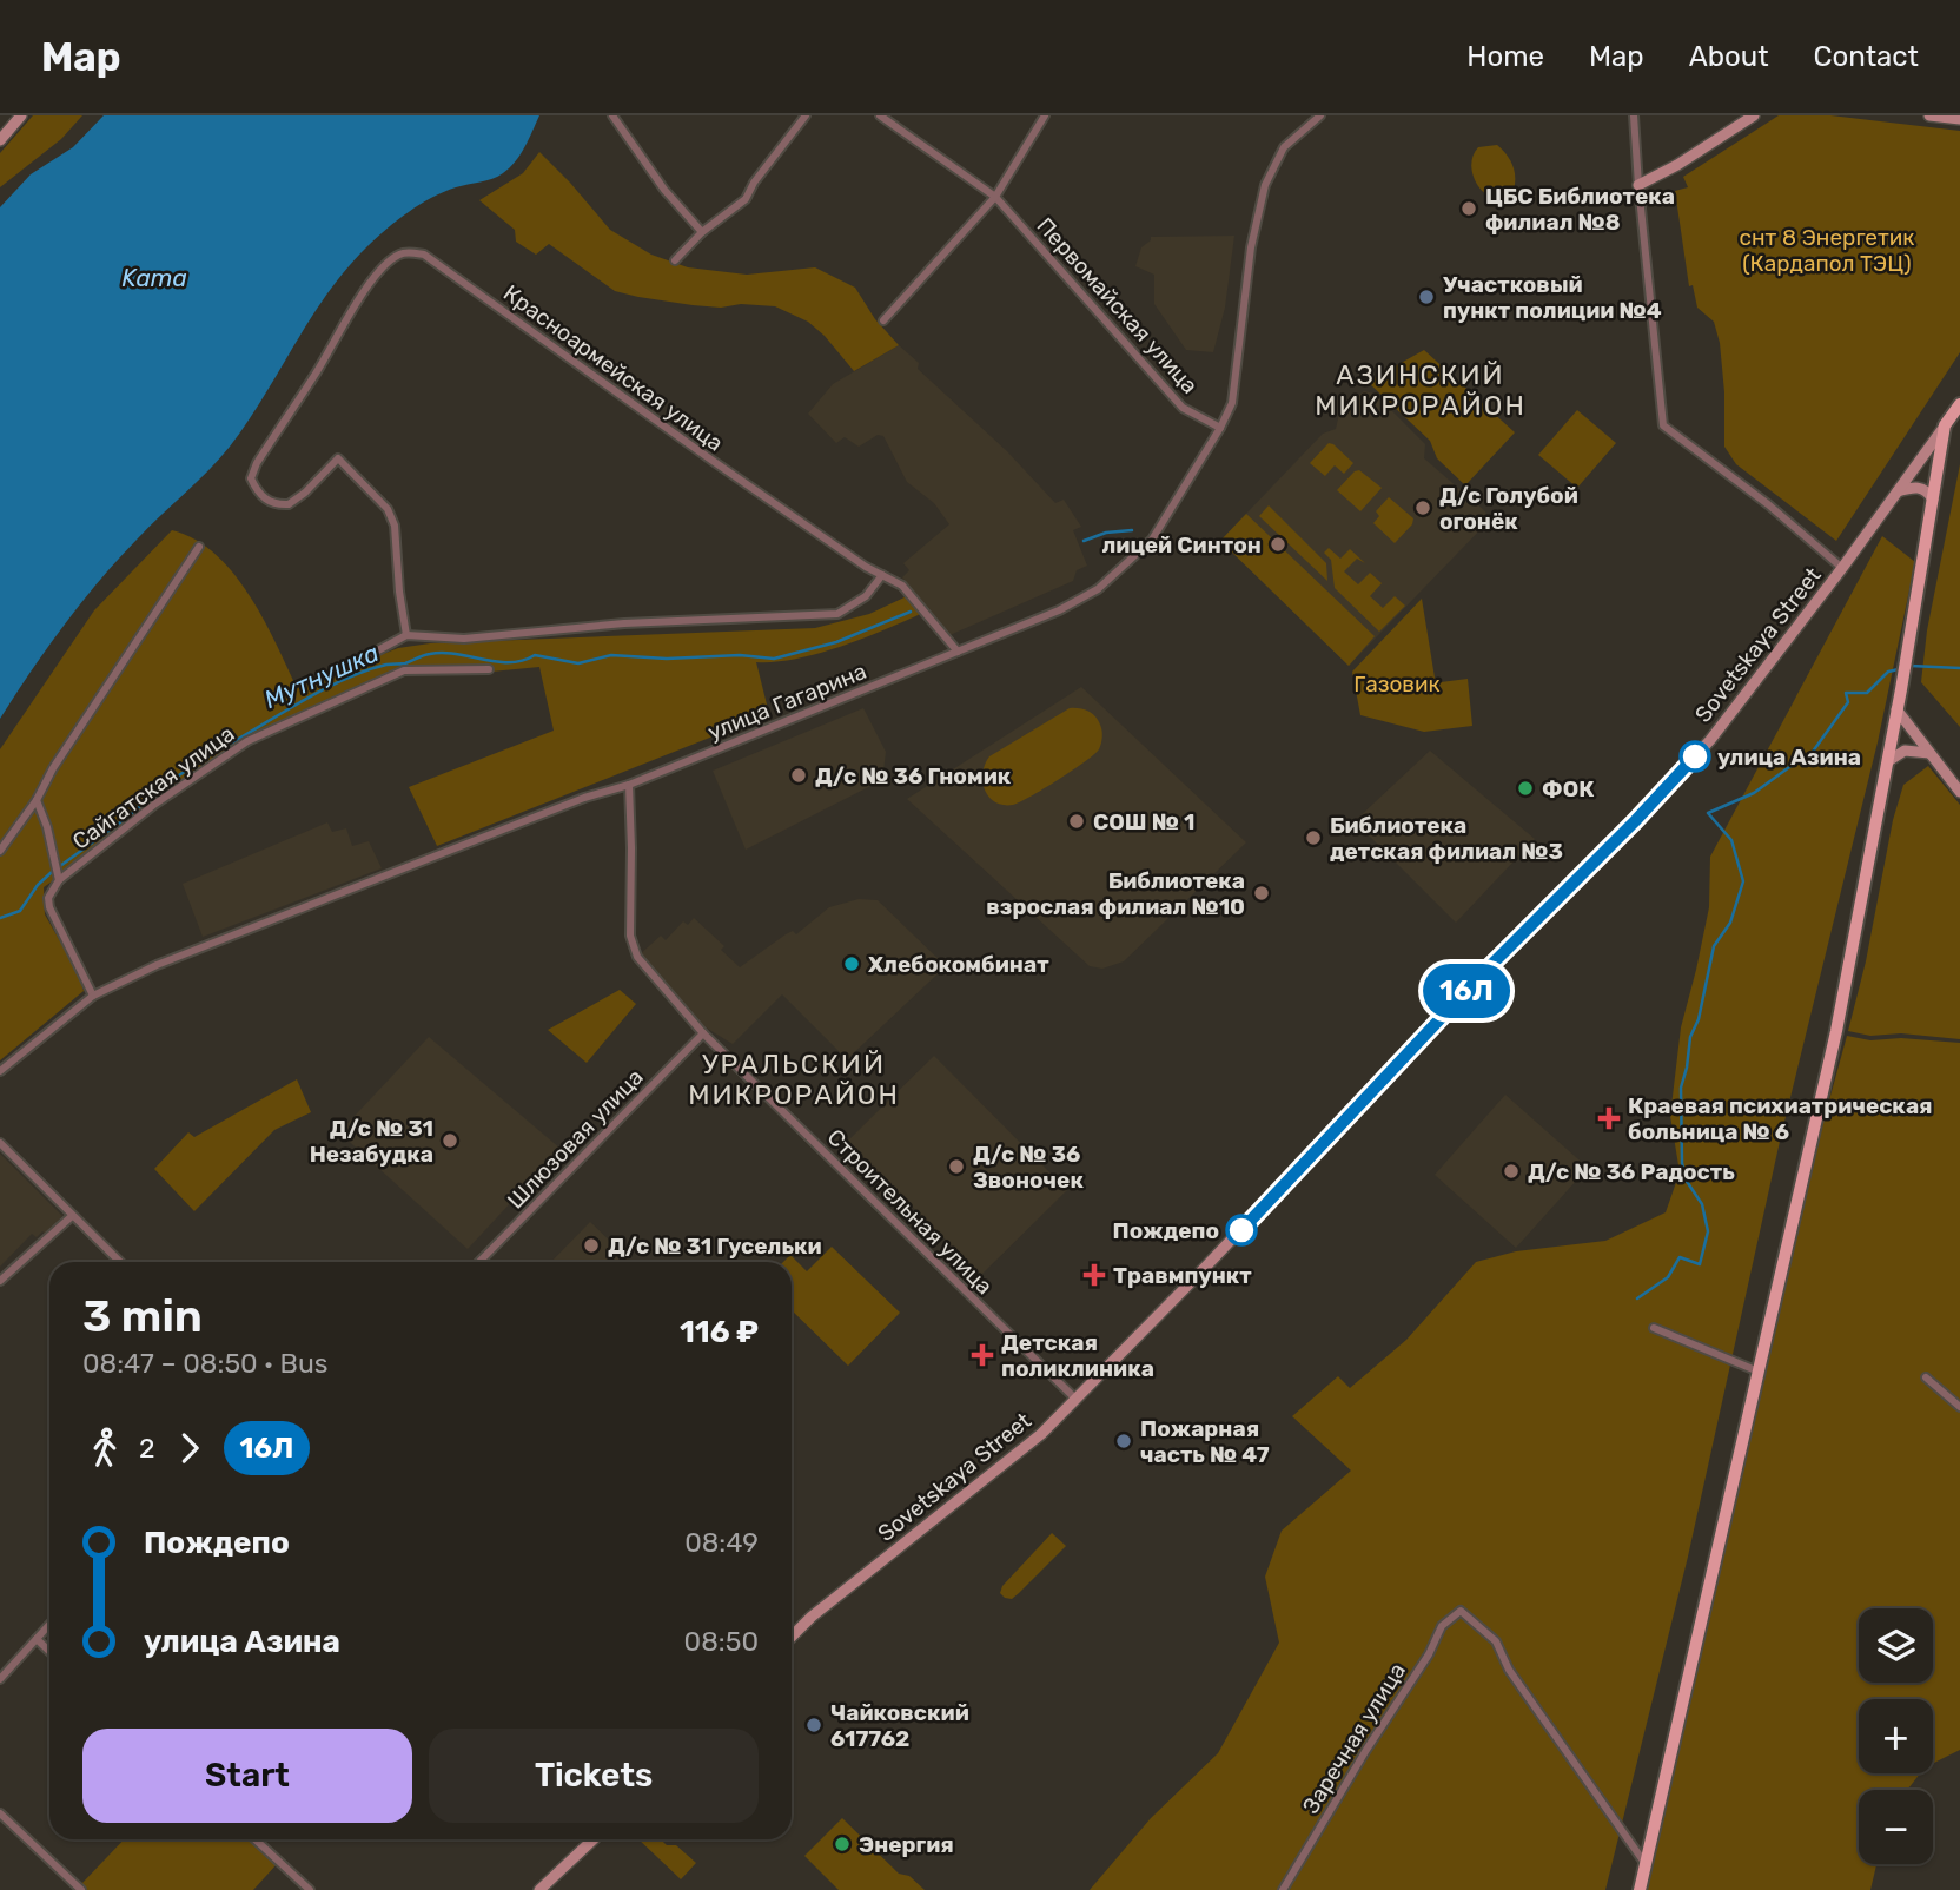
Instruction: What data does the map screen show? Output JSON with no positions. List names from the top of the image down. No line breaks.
{"streets":{"main road":["Sovetskaya Street"],"street":["Первомайская улица","Красноармейская улица","улица Гагарина","Сайгатская улица","Шлюзовая улица","Строительная улица","Заречная улица"]},"crossings":[["Первомайская улица","улица Гагарина"],["Sovetskaya Street","Строительная улица"],["улица Гагарина","Строительная улица"],["Шлюзовая улица","Строительная улица"]],"districts":["АЗИНСКИЙ МИКРОРАЙОН","УРАЛЬСКИЙ МИКРОРАЙОН"],"water":["Kama","Мутнушка"],"parks":["снт 8 Энергетик (Кардапол ТЭЦ)","Газовик"],"places":{"other":["ЦБС Библиотека филиал №8","Участковый пункт полиции №4","Д/с Голубой огонёк","лицей Синтон","улица Азина","Д/с № 36 Гномик","ФОК","СОШ № 1","Библиотека детская филиал №3","Библиотека взрослая филиал №10","Хлебокомбинат","Д/с № 31 Незабудка","Д/с № 36 Звоночек","Д/с № 36 Радость","Пождепо","Д/с № 31 Гусельки","Пожарная часть № 47","Чайковский 617762","Энергия"],"health":["Краевая психиатрическая больница № 6","Травмпункт","Детская поликлиника"]},"lines":["bus line 16Л"],"page":{"header":"Map","nav":["Home","Map","About","Contact"],"on_map":"16Л","heading":["3 min","08:47 – 08:50 · Bus","116 ₽"],"legs":["2","16Л"],"list":[{"name":"Пождепо","value":"08:49"},{"name":"улица Азина","value":"08:50"}],"map_buttons":["+","−"],"buttons":["Start","Tickets"]}}
